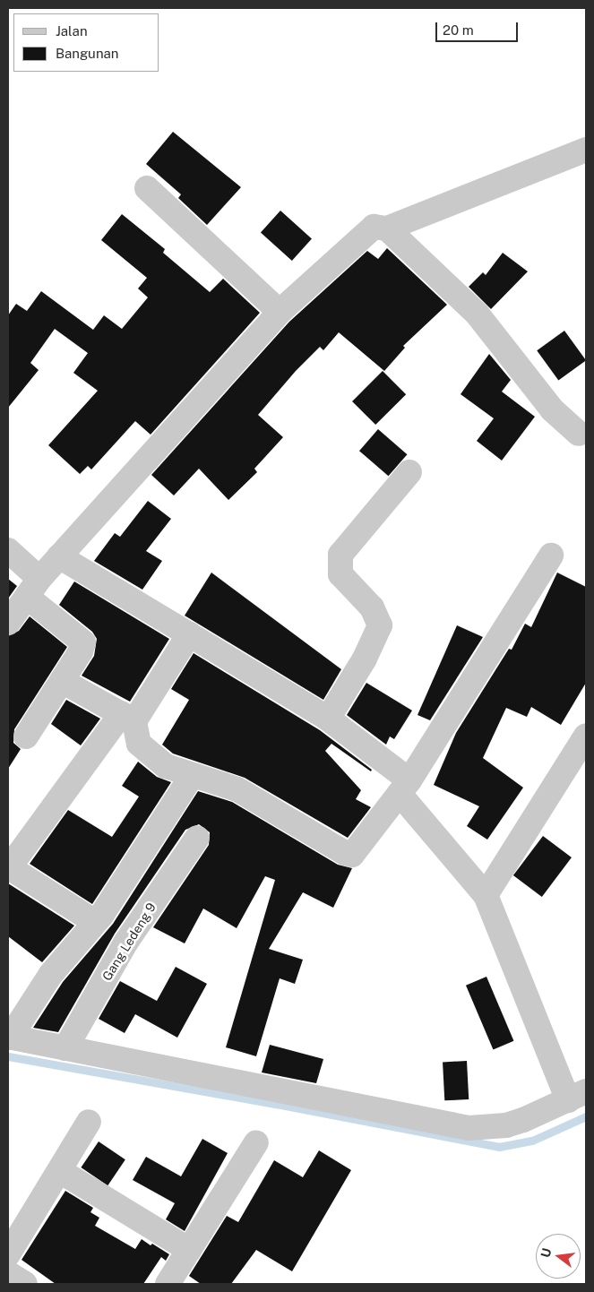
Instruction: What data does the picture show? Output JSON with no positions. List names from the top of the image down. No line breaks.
{"streets":{"street":["Gang Ledeng 9"]},"legend":["Jalan","Bangunan"],"scale_bar":"20 m","north":"left"}
